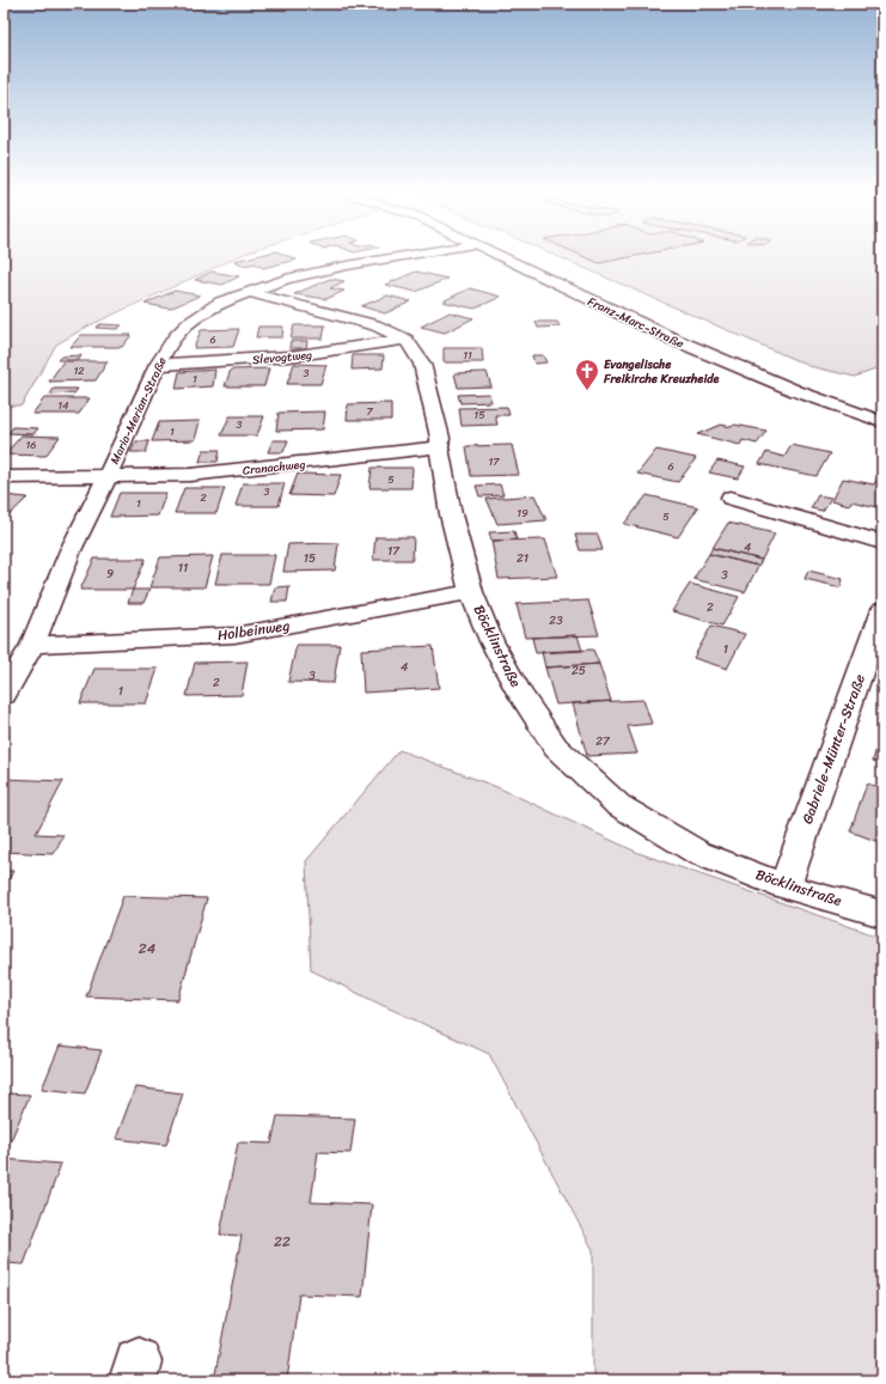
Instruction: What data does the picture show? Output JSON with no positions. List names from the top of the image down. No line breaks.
{"streets":{"street":["Franz-Marc-Straße","Slevogtweg","Maria-Merian-Straße","Cranachweg","Holbeinweg","Böcklinstraße","Gabriele-Münter-Straße"]},"crossings":[["Slevogtweg","Maria-Merian-Straße"],["Slevogtweg","Böcklinstraße"],["Maria-Merian-Straße","Cranachweg"],["Maria-Merian-Straße","Holbeinweg"],["Maria-Merian-Straße","Böcklinstraße"],["Cranachweg","Böcklinstraße"],["Holbeinweg","Böcklinstraße"],["Böcklinstraße","Gabriele-Münter-Straße"]],"places":{"church":["Evangelische Freikirche Kreuzheide"]},"house_numbers":["6","11","12","3","1","14","7","15","3","1","16","17","6","5","3","2","1","19","5","4","17","15","21","11","9","3","2","23","1","4","25","3","2","1","27","24","22"]}
